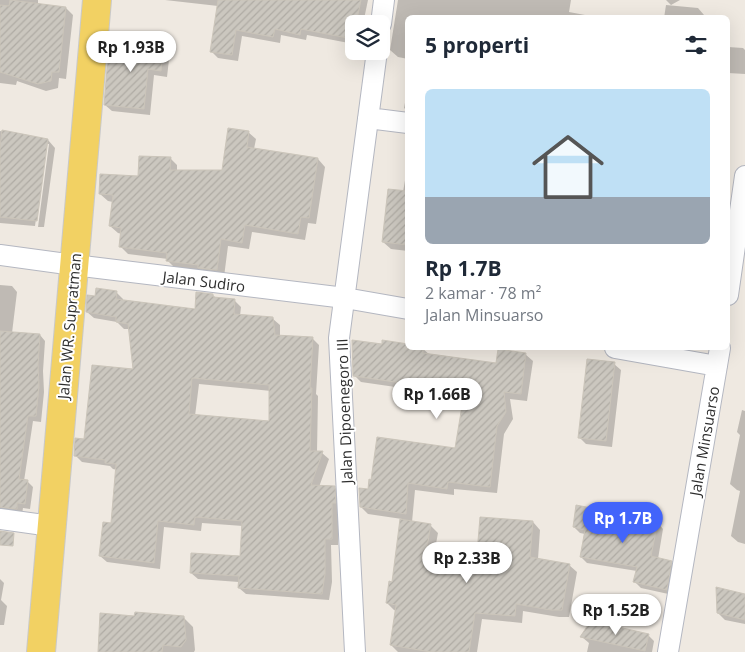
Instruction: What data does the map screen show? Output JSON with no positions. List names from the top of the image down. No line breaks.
{"streets":{"main road":["Jalan WR. Supratman"],"street":["Jalan Sudiro","Jalan Dipoenegoro III","Jalan Minsuarso"]},"crossings":[["Jalan Sudiro","Jalan WR. Supratman"],["Jalan Sudiro","Jalan Dipoenegoro III"]],"page":{"heading":"5 properti","price":["Rp 1.93B","Rp 1.66B","Rp 1.7B","Rp 2.33B","Rp 1.52B"],"list":[{"name":"Rp 1.7B","note":"2 kamar · 78 m² · Jalan Minsuarso"}]}}
